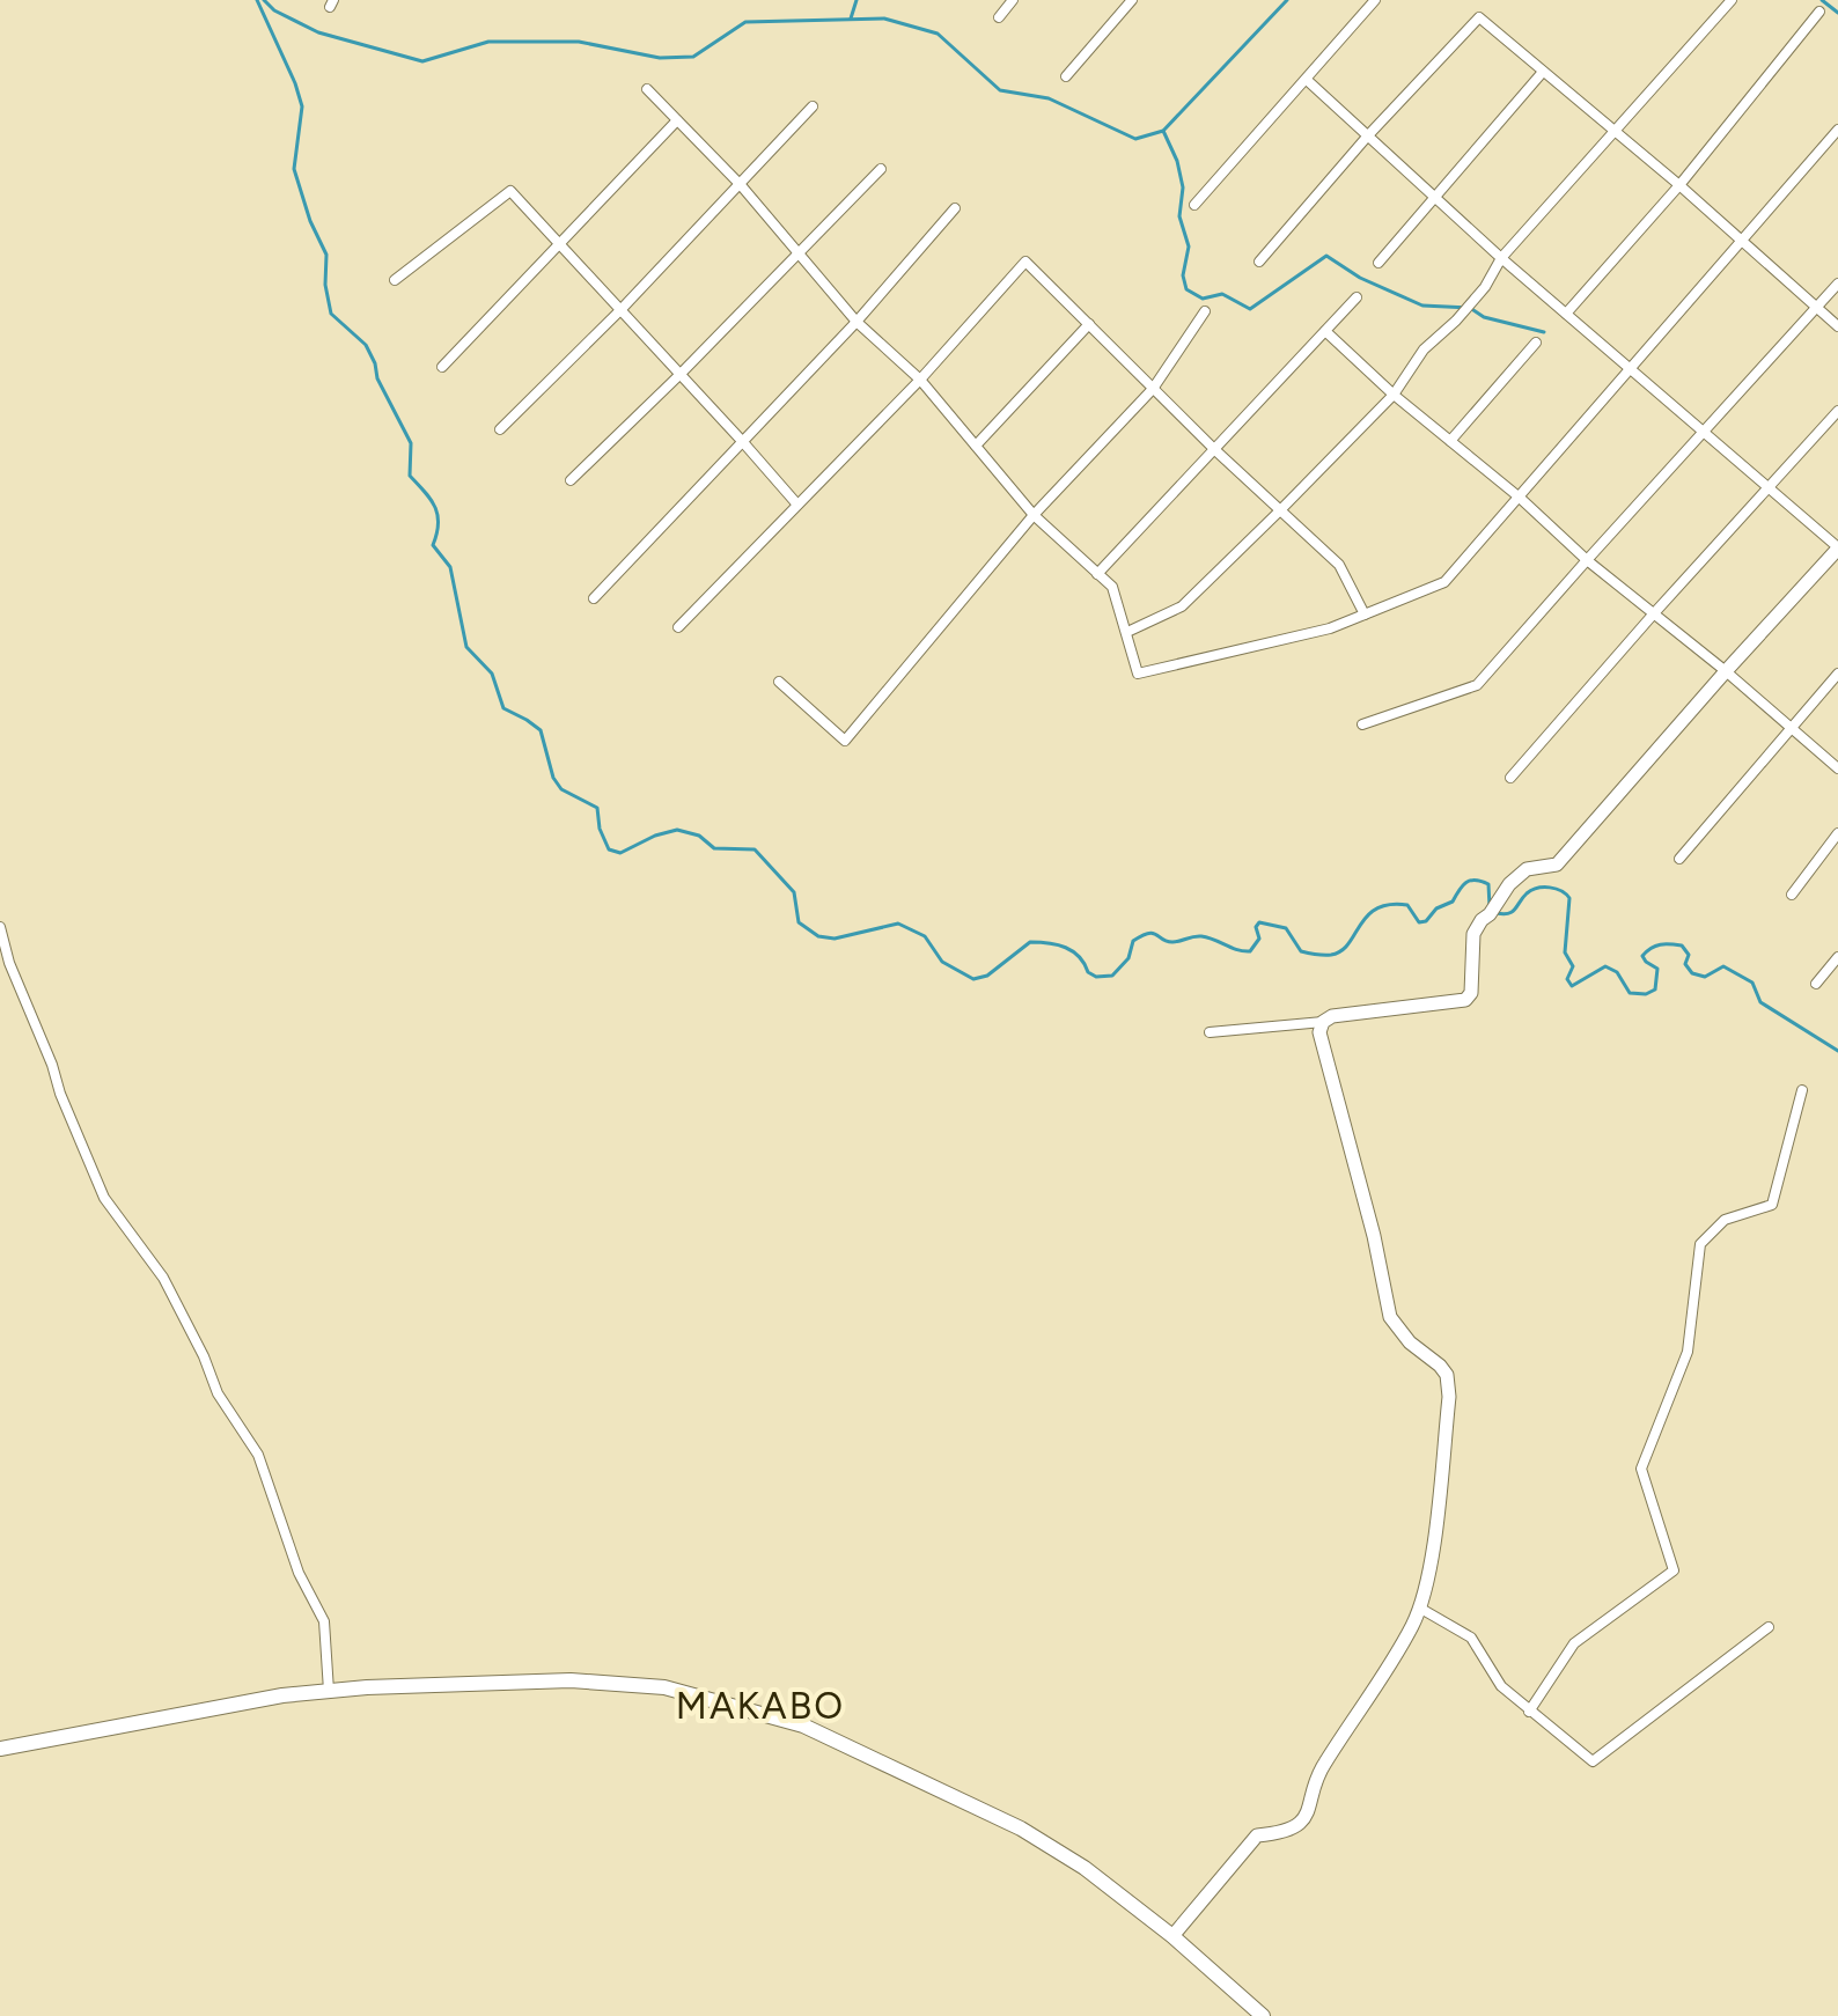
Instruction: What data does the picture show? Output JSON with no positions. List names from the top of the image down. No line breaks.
{"districts":["MAKABO"]}
